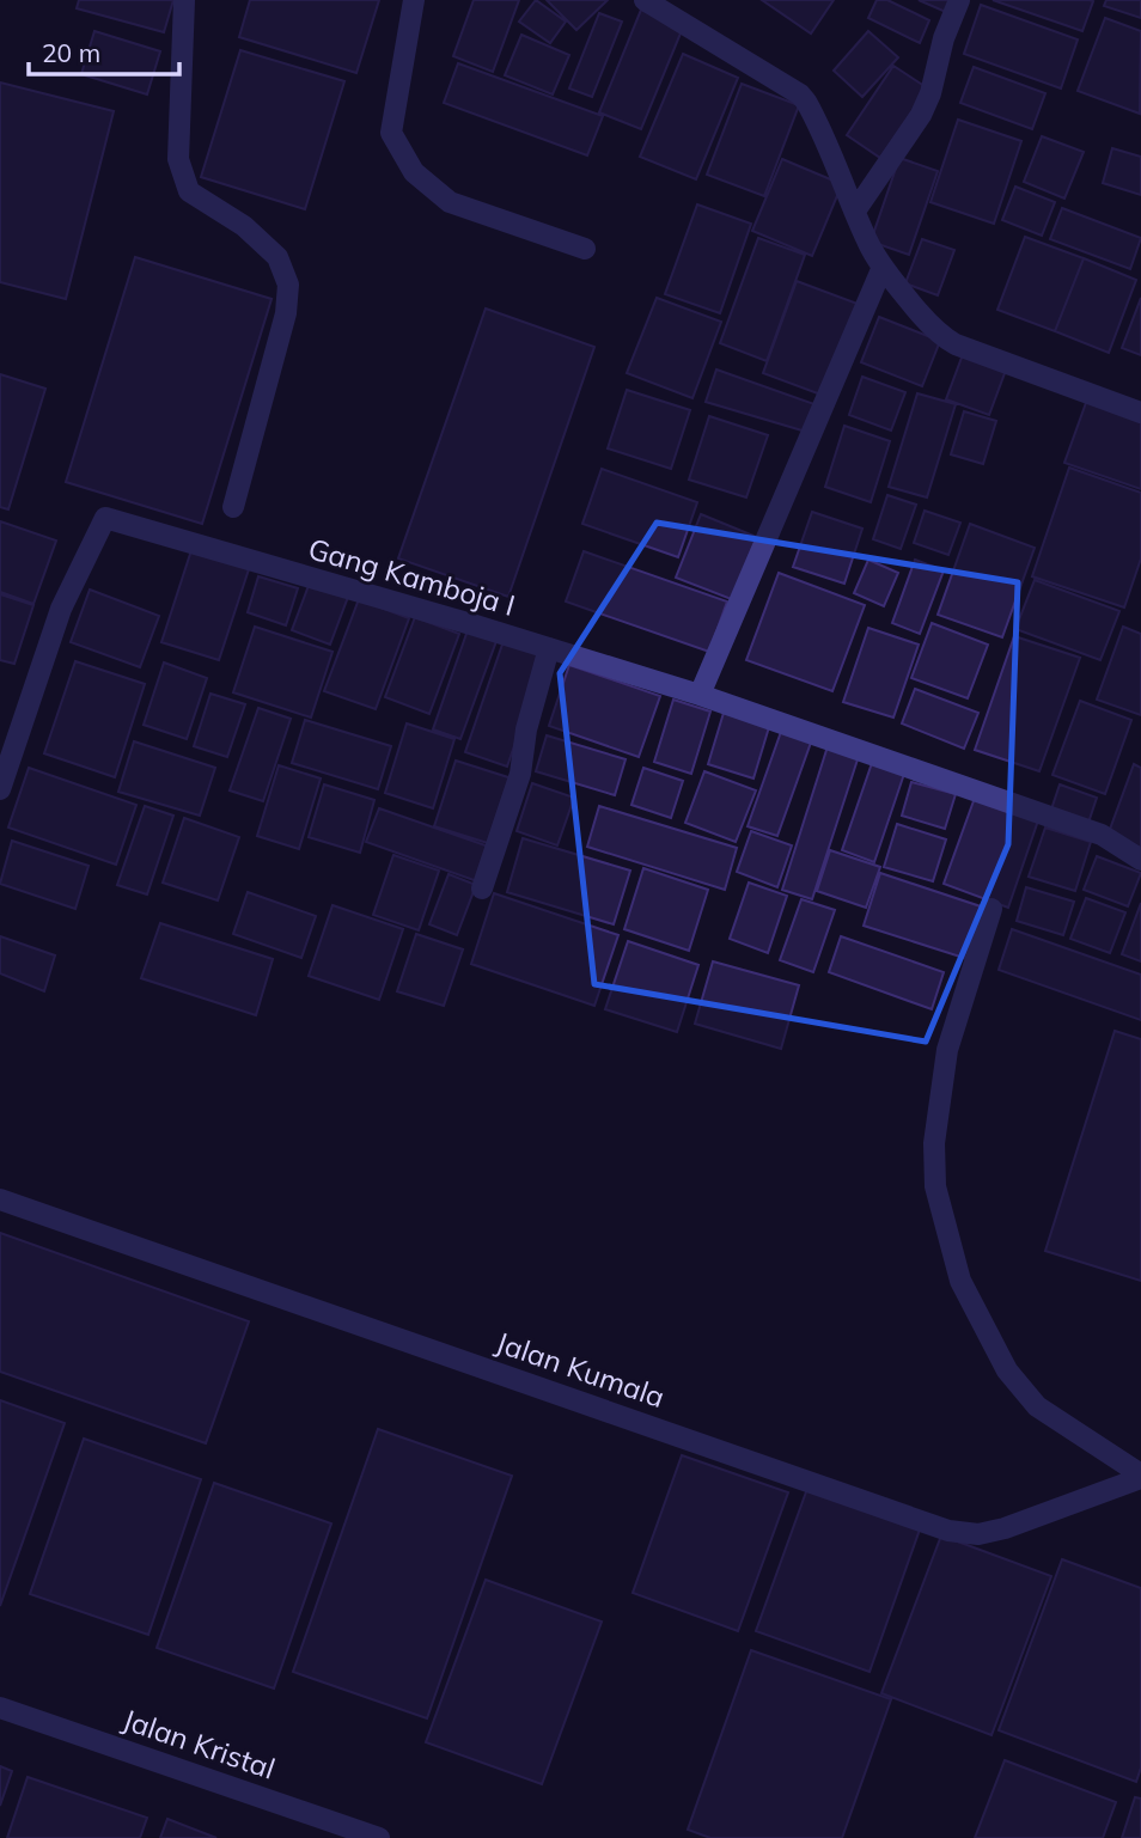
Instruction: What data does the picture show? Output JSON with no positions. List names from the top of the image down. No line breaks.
{"streets":{"street":["Gang Kamboja I","Jalan Kumala","Jalan Kristal"]},"scale_bar":"20 m"}
